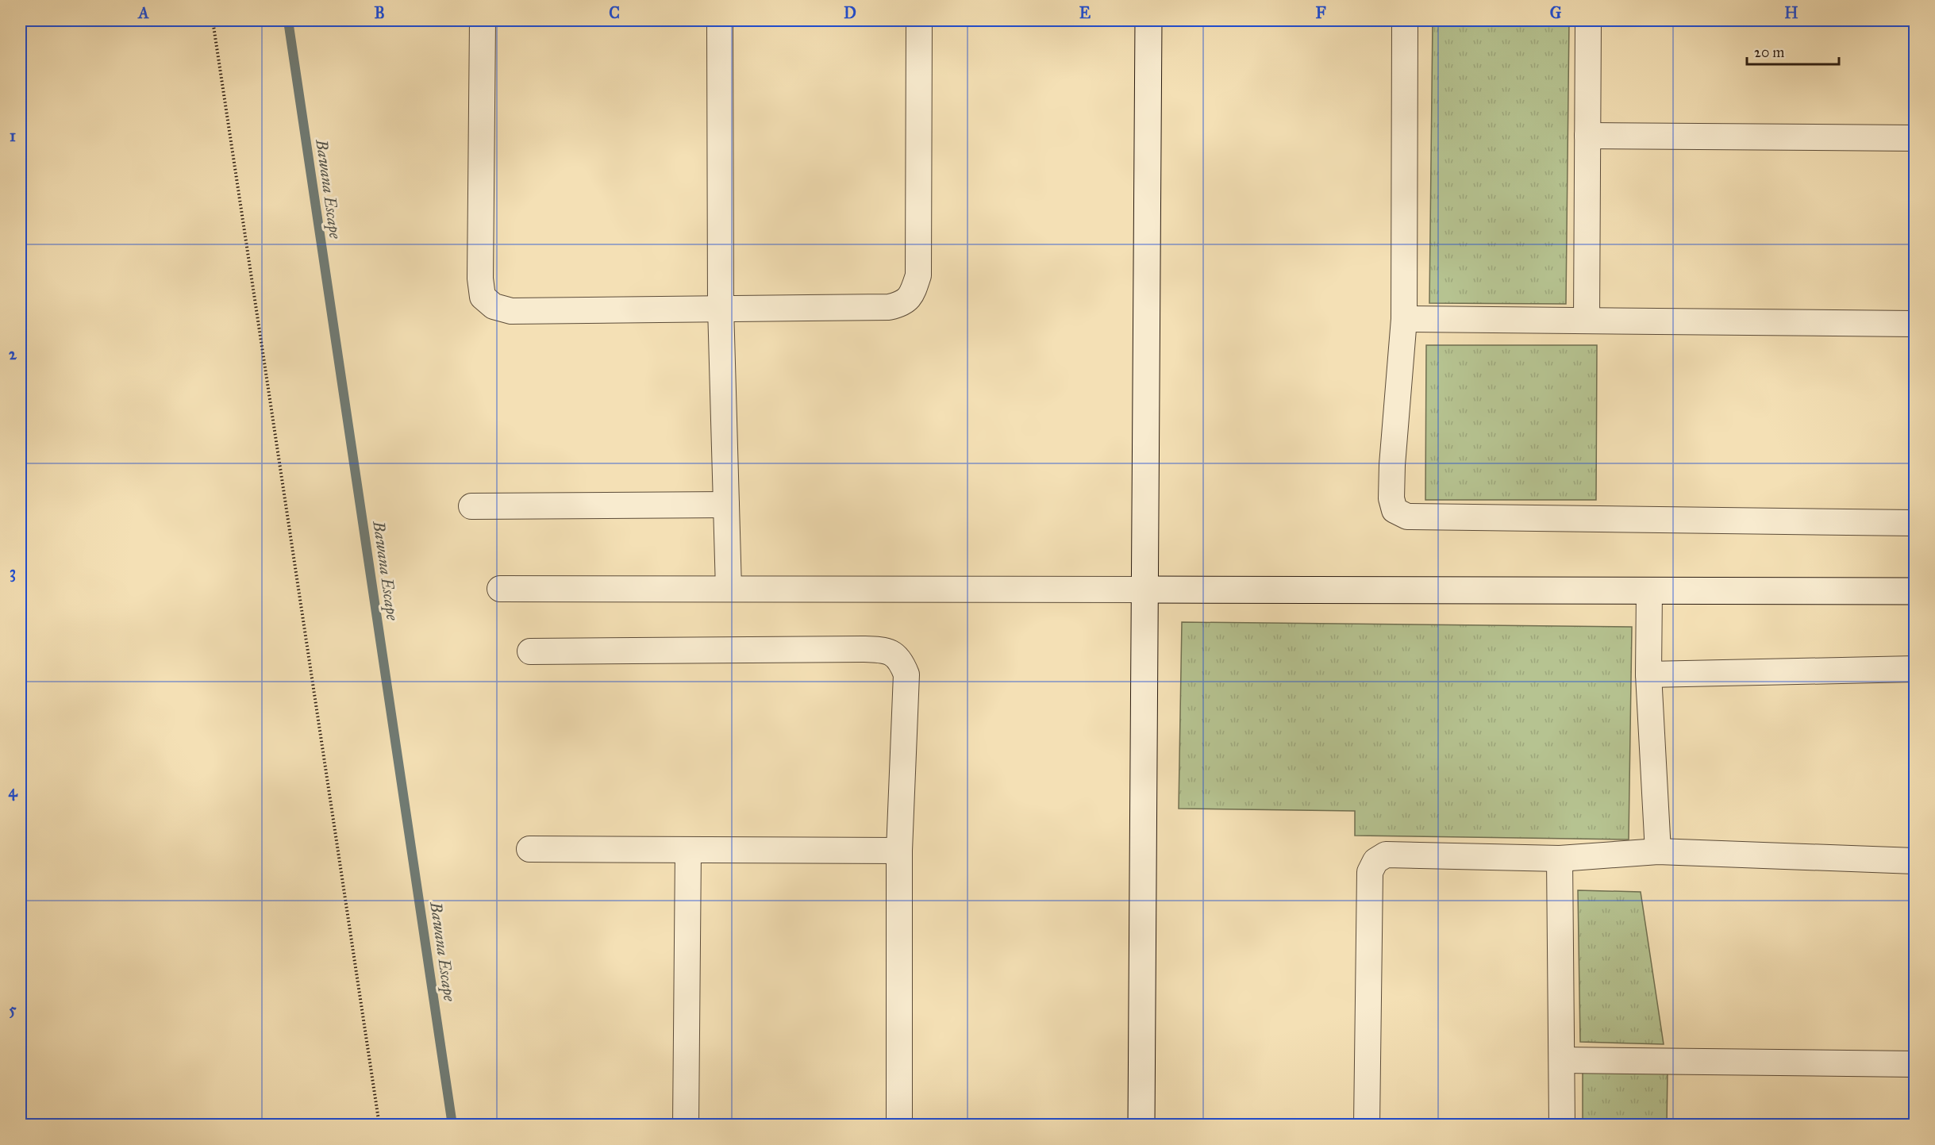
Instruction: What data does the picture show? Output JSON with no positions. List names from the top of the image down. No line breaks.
{"water":["Bawana Escape"],"scale_bar":"20 m","grid":{"columns":["A","B","C","D","E","F","G","H"],"rows":["1","2","3","4","5"]}}
